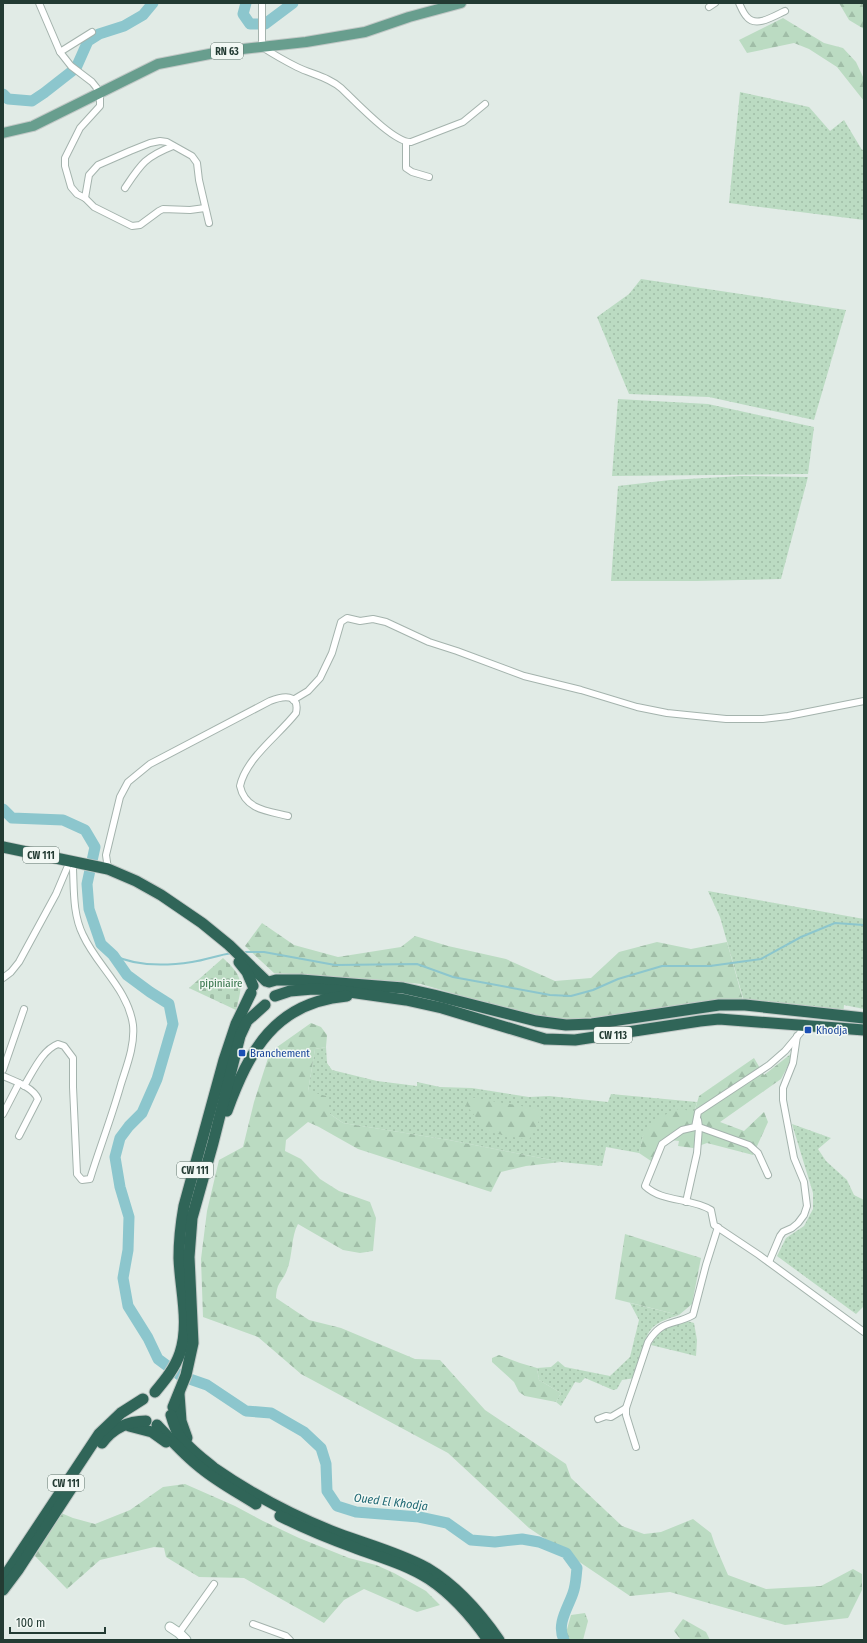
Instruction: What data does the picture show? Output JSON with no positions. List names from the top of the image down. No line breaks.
{"streets":{"highway":["CW 111","CW 113"],"main road":["RN 63"]},"water":["Oued El Khodja"],"parks":["pipiniaire"],"places":{"transit":["Khodja","Branchement"]},"scale_bar":"100 m"}
